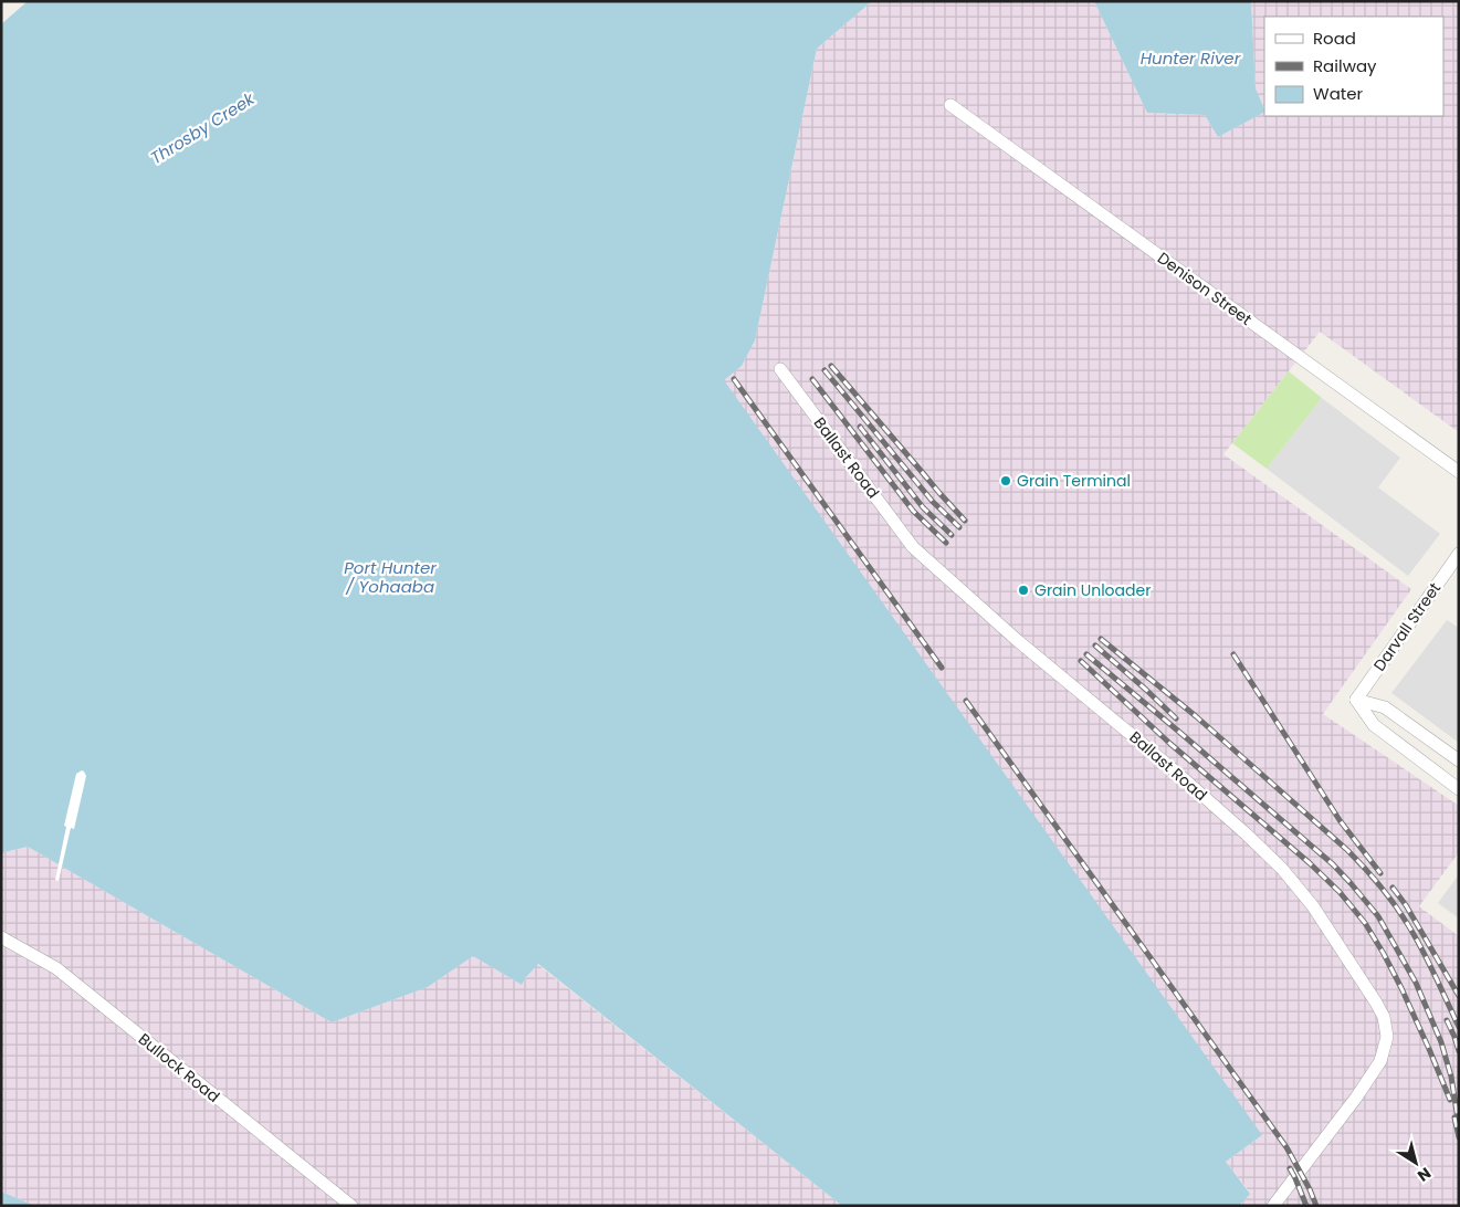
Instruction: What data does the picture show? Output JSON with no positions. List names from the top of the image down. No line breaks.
{"streets":{"street":["Denison Street","Ballast Road","Darvall Street","Bullock Road"]},"water":["Hunter River","Throsby Creek","Port Hunter / Yohaaba"],"places":["Grain Terminal","Grain Unloader"],"legend":["Road","Railway","Water"],"north":"bottom right"}
